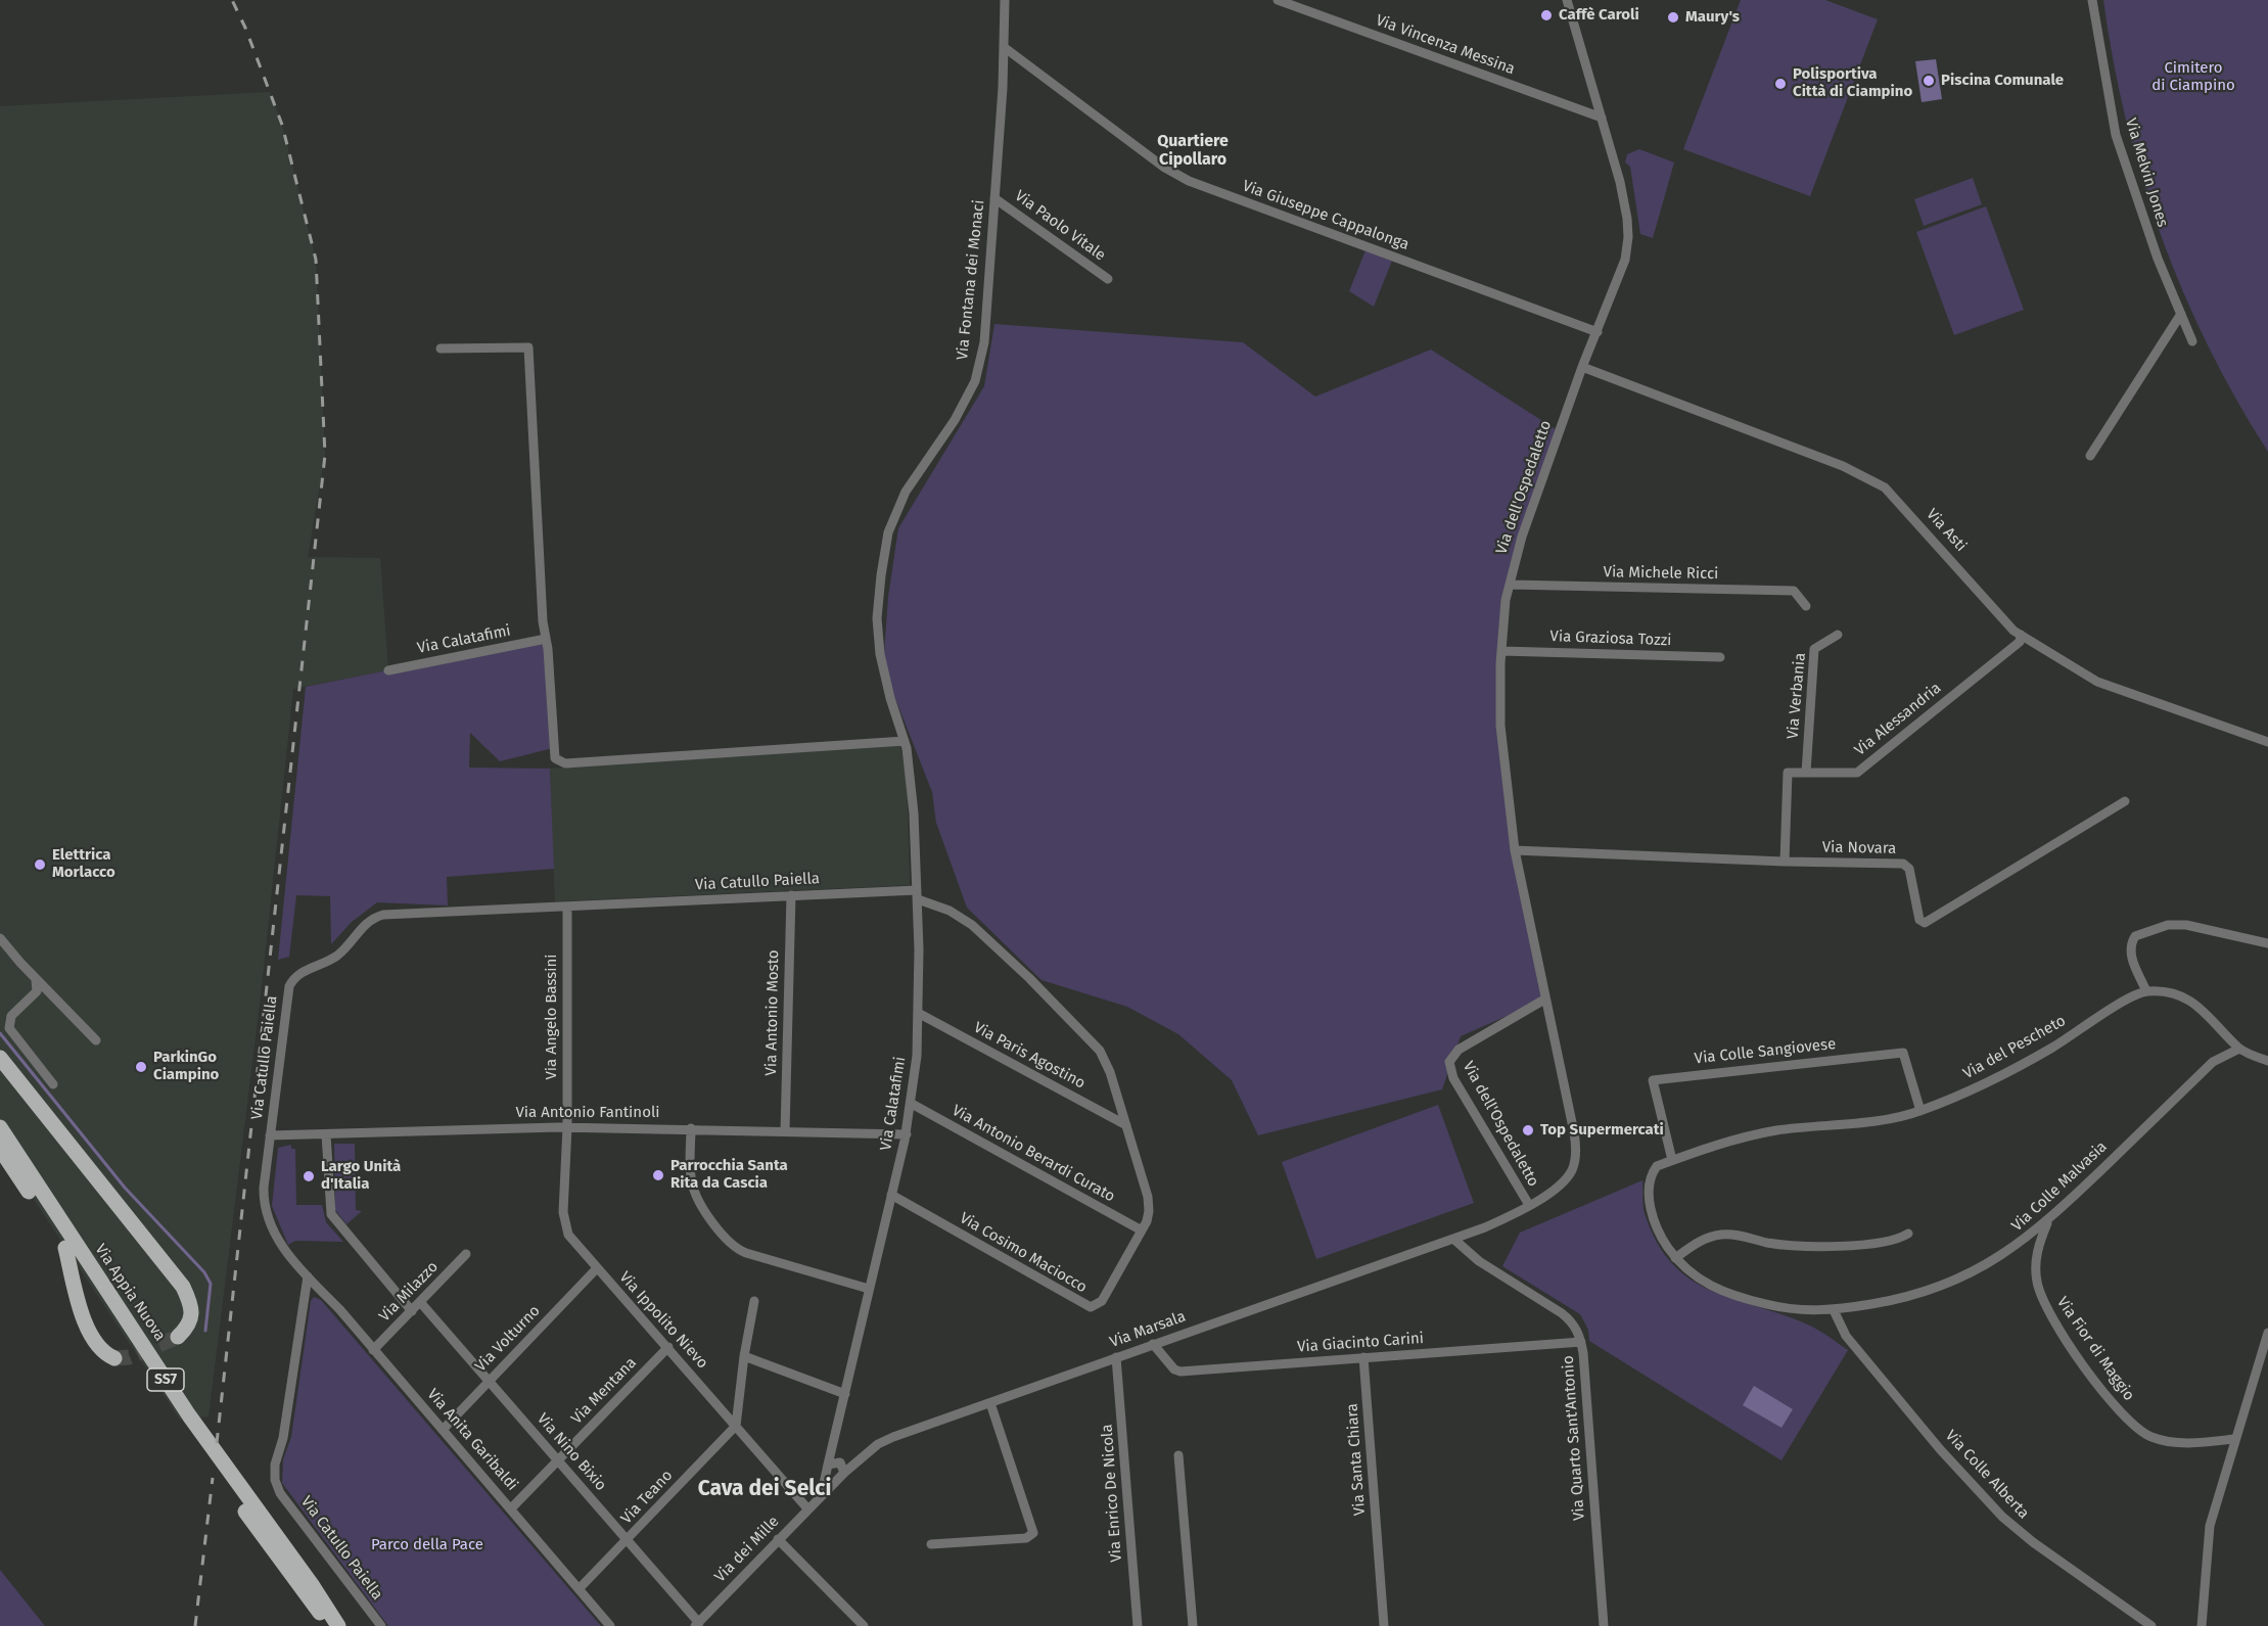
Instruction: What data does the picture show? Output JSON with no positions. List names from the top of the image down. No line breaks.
{"streets":{"main road":["Via Appia Nuova","SS7"],"street":["Via Vincenza Messina","Via Melvin Jones","Via Giuseppe Cappalonga","Via Paolo Vitale","Via Fontana dei Monaci","Via dell'Ospedaletto","Via Asti","Via Michele Ricci","Via Graziosa Tozzi","Via Calatafimi","Via Verbania","Via Alessandria","Via Novara","Via Catullo Paiella","Via Antonio Mosto","Via Angelo Bassini","Via del Pescheto","Via Colle Sangiovese","Via Paris Agostino","Via Antonio Fantinoli","Via Antonio Berardi Curato","Via Colle Malvasia","Via Cosimo Maciocco","Via Milazzo","Via Ippolito Nievo","Via Marsala","Via Volturno","Via Giacinto Carini","Via Fior di Maggio","Via Mentana","Via Quarto Sant'Antonio","Via Anita Garibaldi","Via Nino Bixio","Via Santa Chiara","Via Colle Alberta","Via Enrico De Nicola","Via Teano","Via dei Mille"]},"crossings":[["Via Vincenza Messina","Via dell'Ospedaletto"],["Via Giuseppe Cappalonga","Via Fontana dei Monaci"],["Via Giuseppe Cappalonga","Via dell'Ospedaletto"],["Via Paolo Vitale","Via Fontana dei Monaci"],["Via Fontana dei Monaci","Via Calatafimi"],["Via dell'Ospedaletto","Via Asti"],["Via dell'Ospedaletto","Via Michele Ricci"],["Via dell'Ospedaletto","Via Graziosa Tozzi"],["Via dell'Ospedaletto","Via Novara"],["Via dell'Ospedaletto","Via Marsala"],["Via dell'Ospedaletto","Via Quarto Sant'Antonio"],["Via Asti","Via Alessandria"],["Via Calatafimi","Via Catullo Paiella"],["Via Calatafimi","Via Paris Agostino"],["Via Calatafimi","Via Antonio Fantinoli"],["Via Calatafimi","Via Antonio Berardi Curato"],["Via Calatafimi","Via Cosimo Maciocco"],["Via Verbania","Via Alessandria"],["Via Catullo Paiella","Via Antonio Mosto"],["Via Catullo Paiella","Via Angelo Bassini"],["Via Catullo Paiella","Via Paris Agostino"],["Via Catullo Paiella","Via Antonio Fantinoli"],["Via Catullo Paiella","Via Antonio Berardi Curato"],["Via Catullo Paiella","Via Cosimo Maciocco"],["Via Catullo Paiella","Via Anita Garibaldi"],["Via Antonio Mosto","Via Antonio Fantinoli"],["Via Angelo Bassini","Via Antonio Fantinoli"],["Via Angelo Bassini","Via Ippolito Nievo"],["Via del Pescheto","Via Colle Sangiovese"],["Via del Pescheto","Via Colle Malvasia"],["Via Colle Sangiovese","Via Colle Malvasia"],["Via Antonio Fantinoli","Via Ippolito Nievo"],["Via Antonio Berardi Curato","Via Cosimo Maciocco"],["Via Colle Malvasia","Via Fior di Maggio"],["Via Colle Malvasia","Via Colle Alberta"],["Via Milazzo","Via Anita Garibaldi"],["Via Milazzo","Via Nino Bixio"],["Via Ippolito Nievo","Via Volturno"],["Via Ippolito Nievo","Via Mentana"],["Via Ippolito Nievo","Via Teano"],["Via Ippolito Nievo","Via dei Mille"],["Via Marsala","Via Giacinto Carini"],["Via Marsala","Via Quarto Sant'Antonio"],["Via Marsala","Via Enrico De Nicola"],["Via Marsala","Via dei Mille"],["Via Volturno","Via Anita Garibaldi"],["Via Volturno","Via Nino Bixio"],["Via Giacinto Carini","Via Quarto Sant'Antonio"],["Via Giacinto Carini","Via Santa Chiara"],["Via Mentana","Via Anita Garibaldi"],["Via Mentana","Via Nino Bixio"],["Via Anita Garibaldi","Via Teano"],["Via Nino Bixio","Via Teano"],["Via Nino Bixio","Via dei Mille"]],"districts":["Quartiere Cipollaro","Cava dei Selci"],"parks":["Cimitero di Ciampino","Parco della Pace"],"places":["Caffè Caroli","Maury's","Piscina Comunale","Polisportiva Città di Ciampino","Elettrica Morlacco","ParkinGo Ciampino","Top Supermercati","Parrocchia Santa Rita da Cascia","Largo Unità d'Italia"]}
